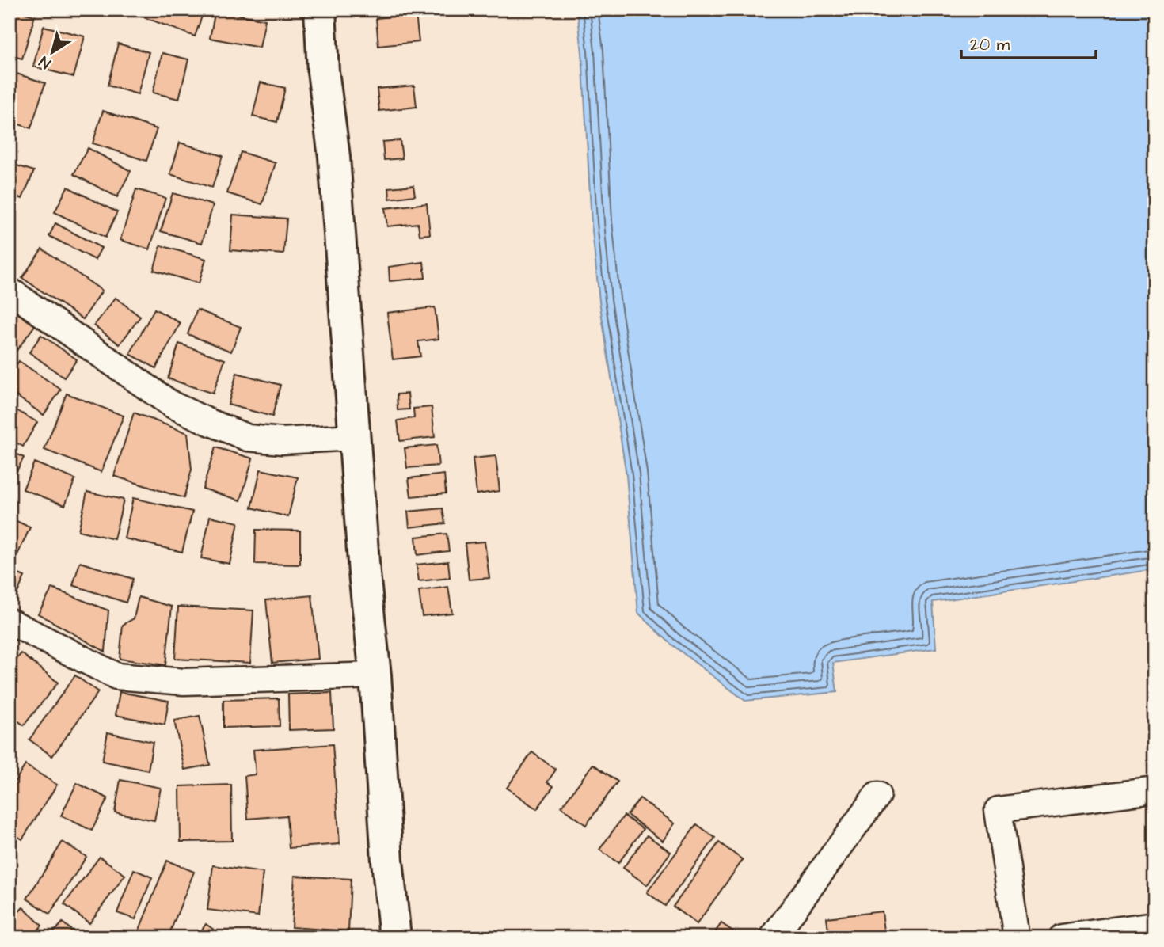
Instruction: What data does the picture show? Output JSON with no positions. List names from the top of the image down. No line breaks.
{"scale_bar":"20 m","north":"bottom left"}
